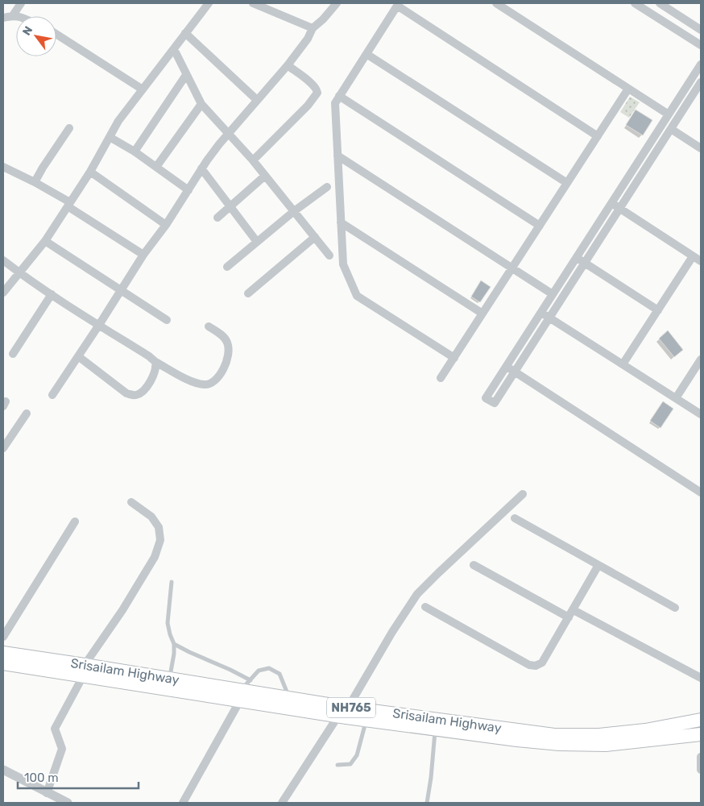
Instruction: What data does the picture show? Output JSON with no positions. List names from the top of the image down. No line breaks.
{"streets":{"highway":["Srisailam Highway","NH765"]},"scale_bar":"100 m","north":"top left"}
